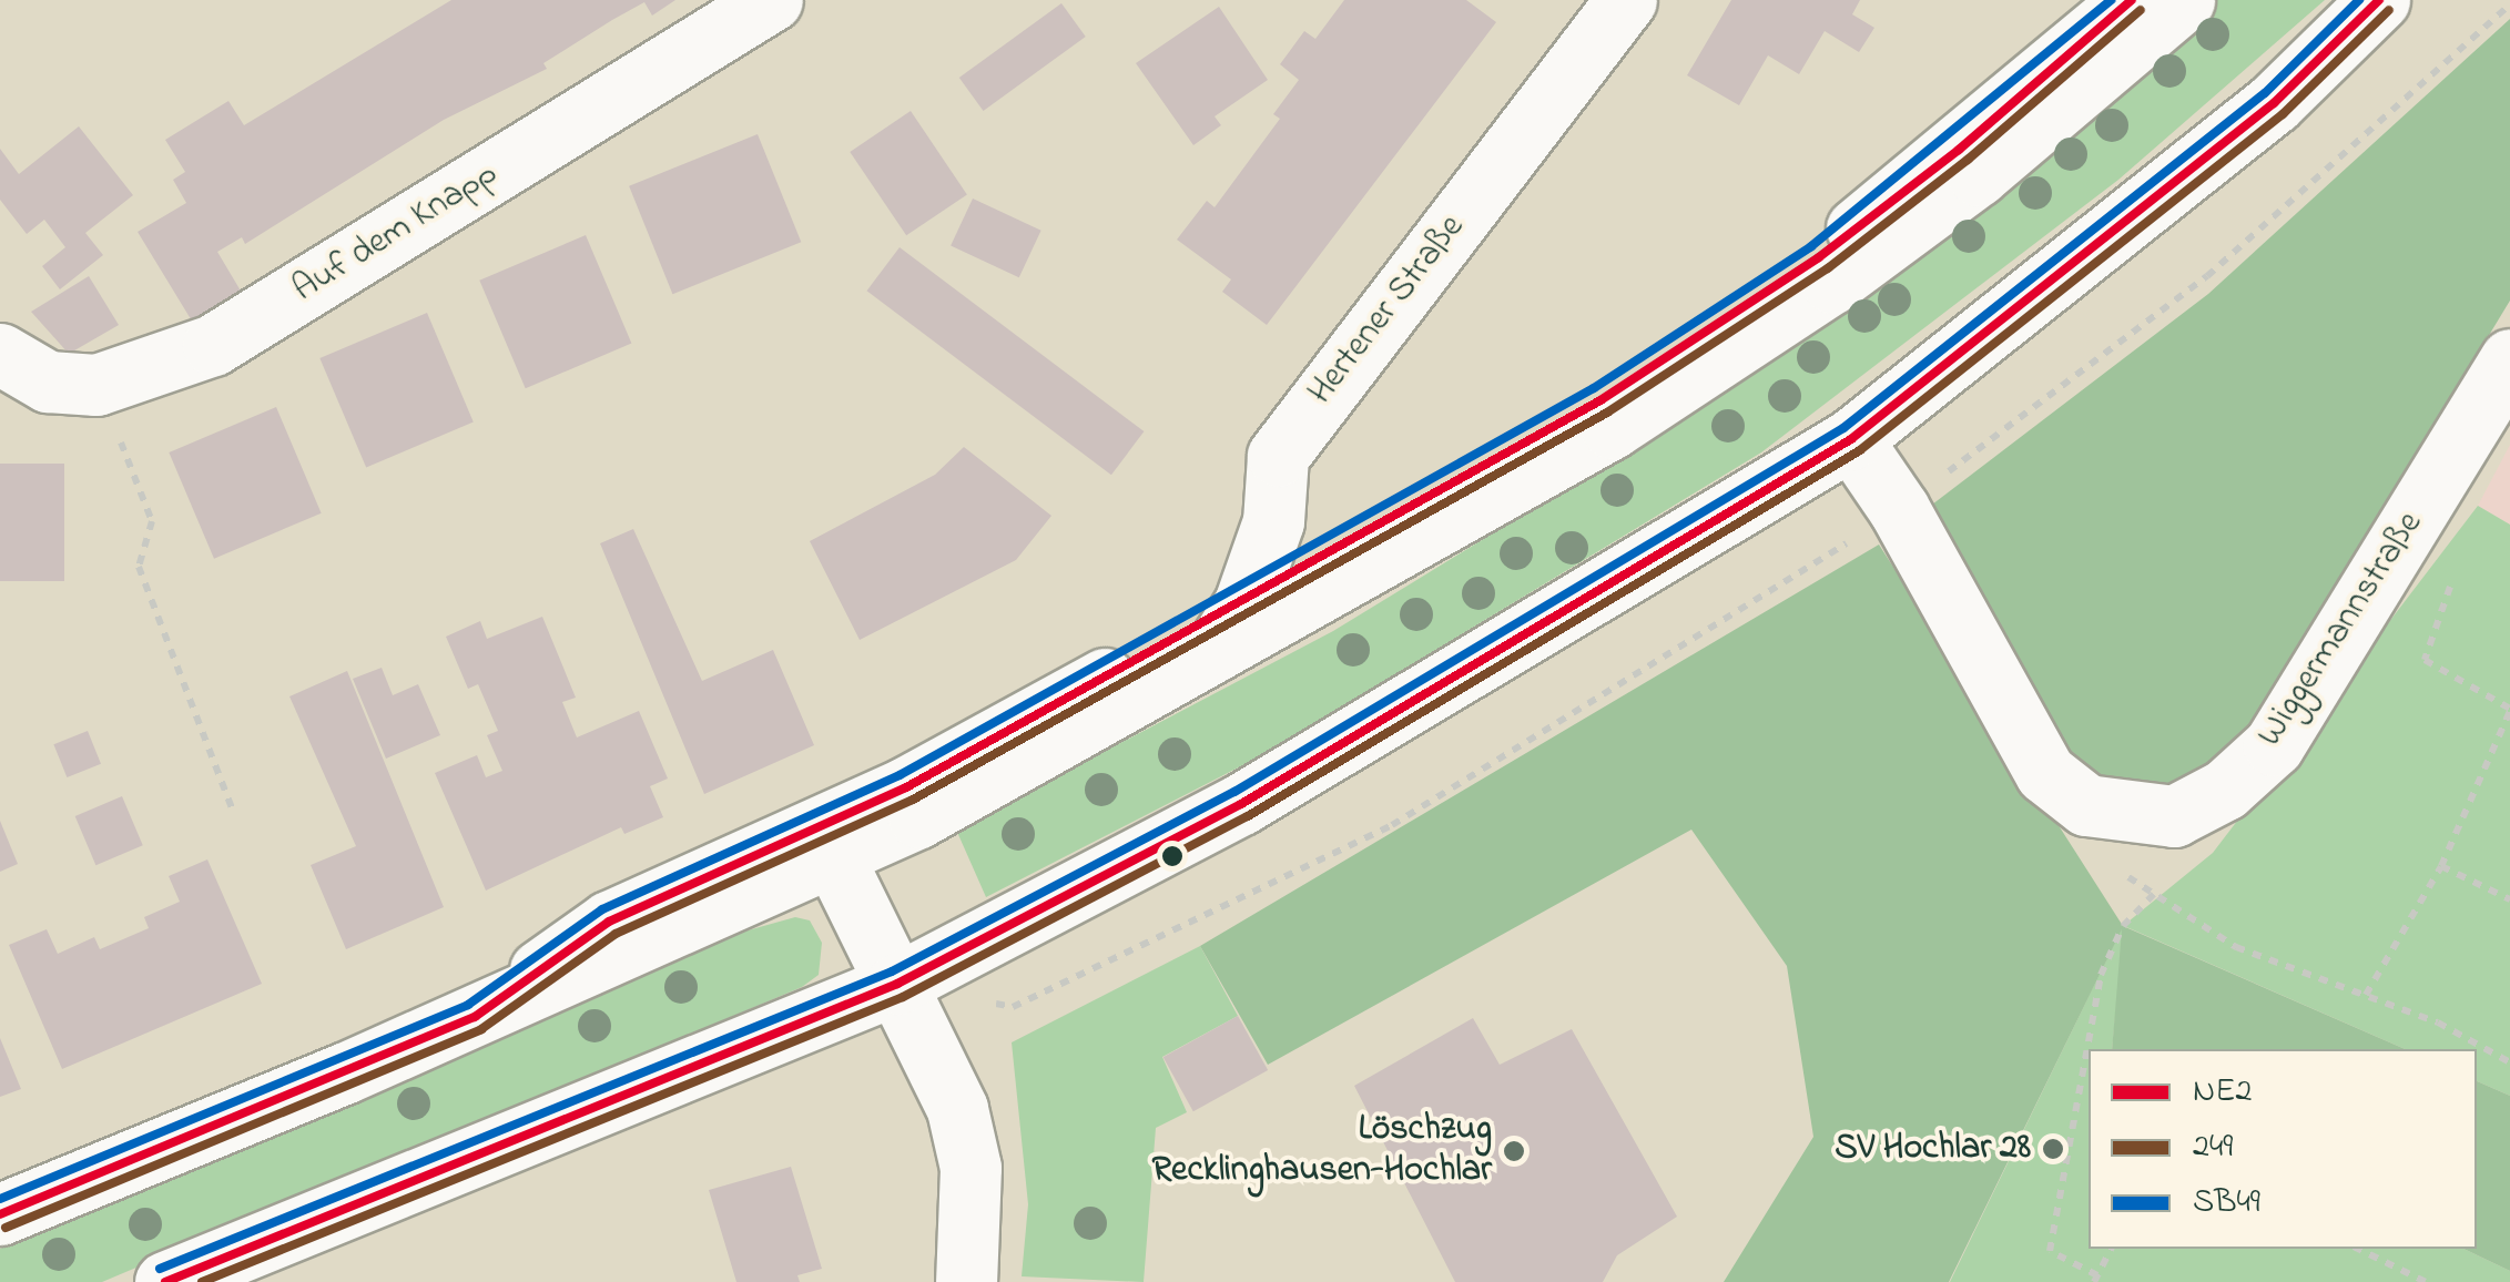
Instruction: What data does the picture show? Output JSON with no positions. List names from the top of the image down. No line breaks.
{"streets":{"main road":["Auf dem Knapp","Hertener Straße","Wiggermannstraße"]},"places":["SV Hochlar 28","Löschzug Recklinghausen-Hochlar"],"lines":["transit line NE2","transit line SB49","transit line 249"],"legend":["NE2","249","SB49"]}
